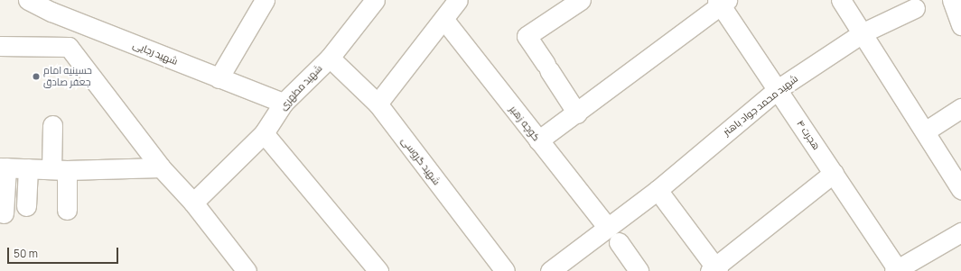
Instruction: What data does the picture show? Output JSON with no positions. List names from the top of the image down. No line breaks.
{"streets":{"street":["شهید رجایی","شهید مطهری","شهید محمد جواد باهنر","کوچه زهیر","هجرت ۴","شهید گروسی"]},"crossings":[["شهید رجایی","شهید مطهری"],["شهید مطهری","شهید گروسی"],["شهید محمد جواد باهنر","کوچه زهیر"],["شهید محمد جواد باهنر","هجرت ۴"]],"places":["حسینیه امام جعفر صادق"],"scale_bar":"50 m"}
